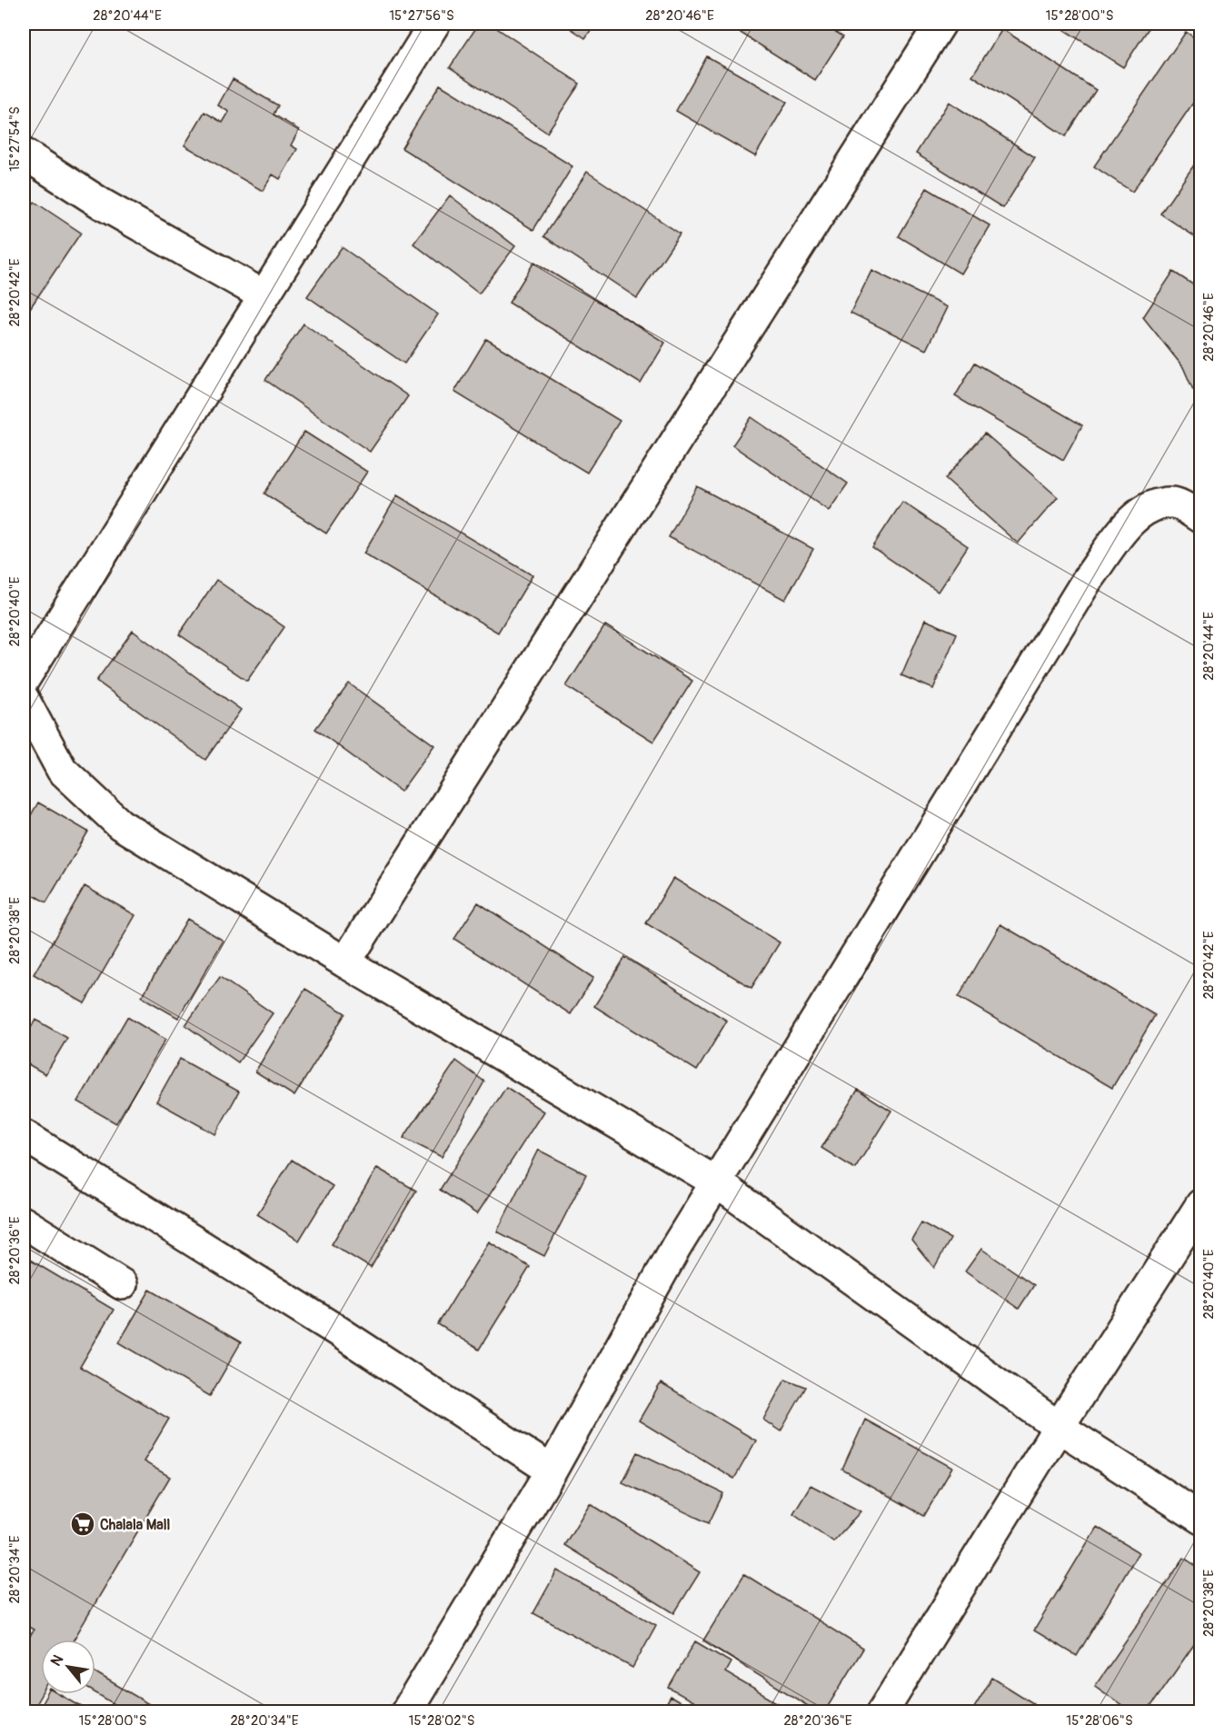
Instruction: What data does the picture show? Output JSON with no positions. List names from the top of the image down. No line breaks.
{"places":{"supermarket":["Chalala Mall"]},"north":"top left","coordinates":["28°20'44\"E","15°27'56\"S","28°20'46\"E","15°28'00\"S","15°27'54\"S","28°20'42\"E","28°20'40\"E","28°20'38\"E","28°20'36\"E","28°20'34\"E","15°28'02\"S","15°28'06\"S"]}
